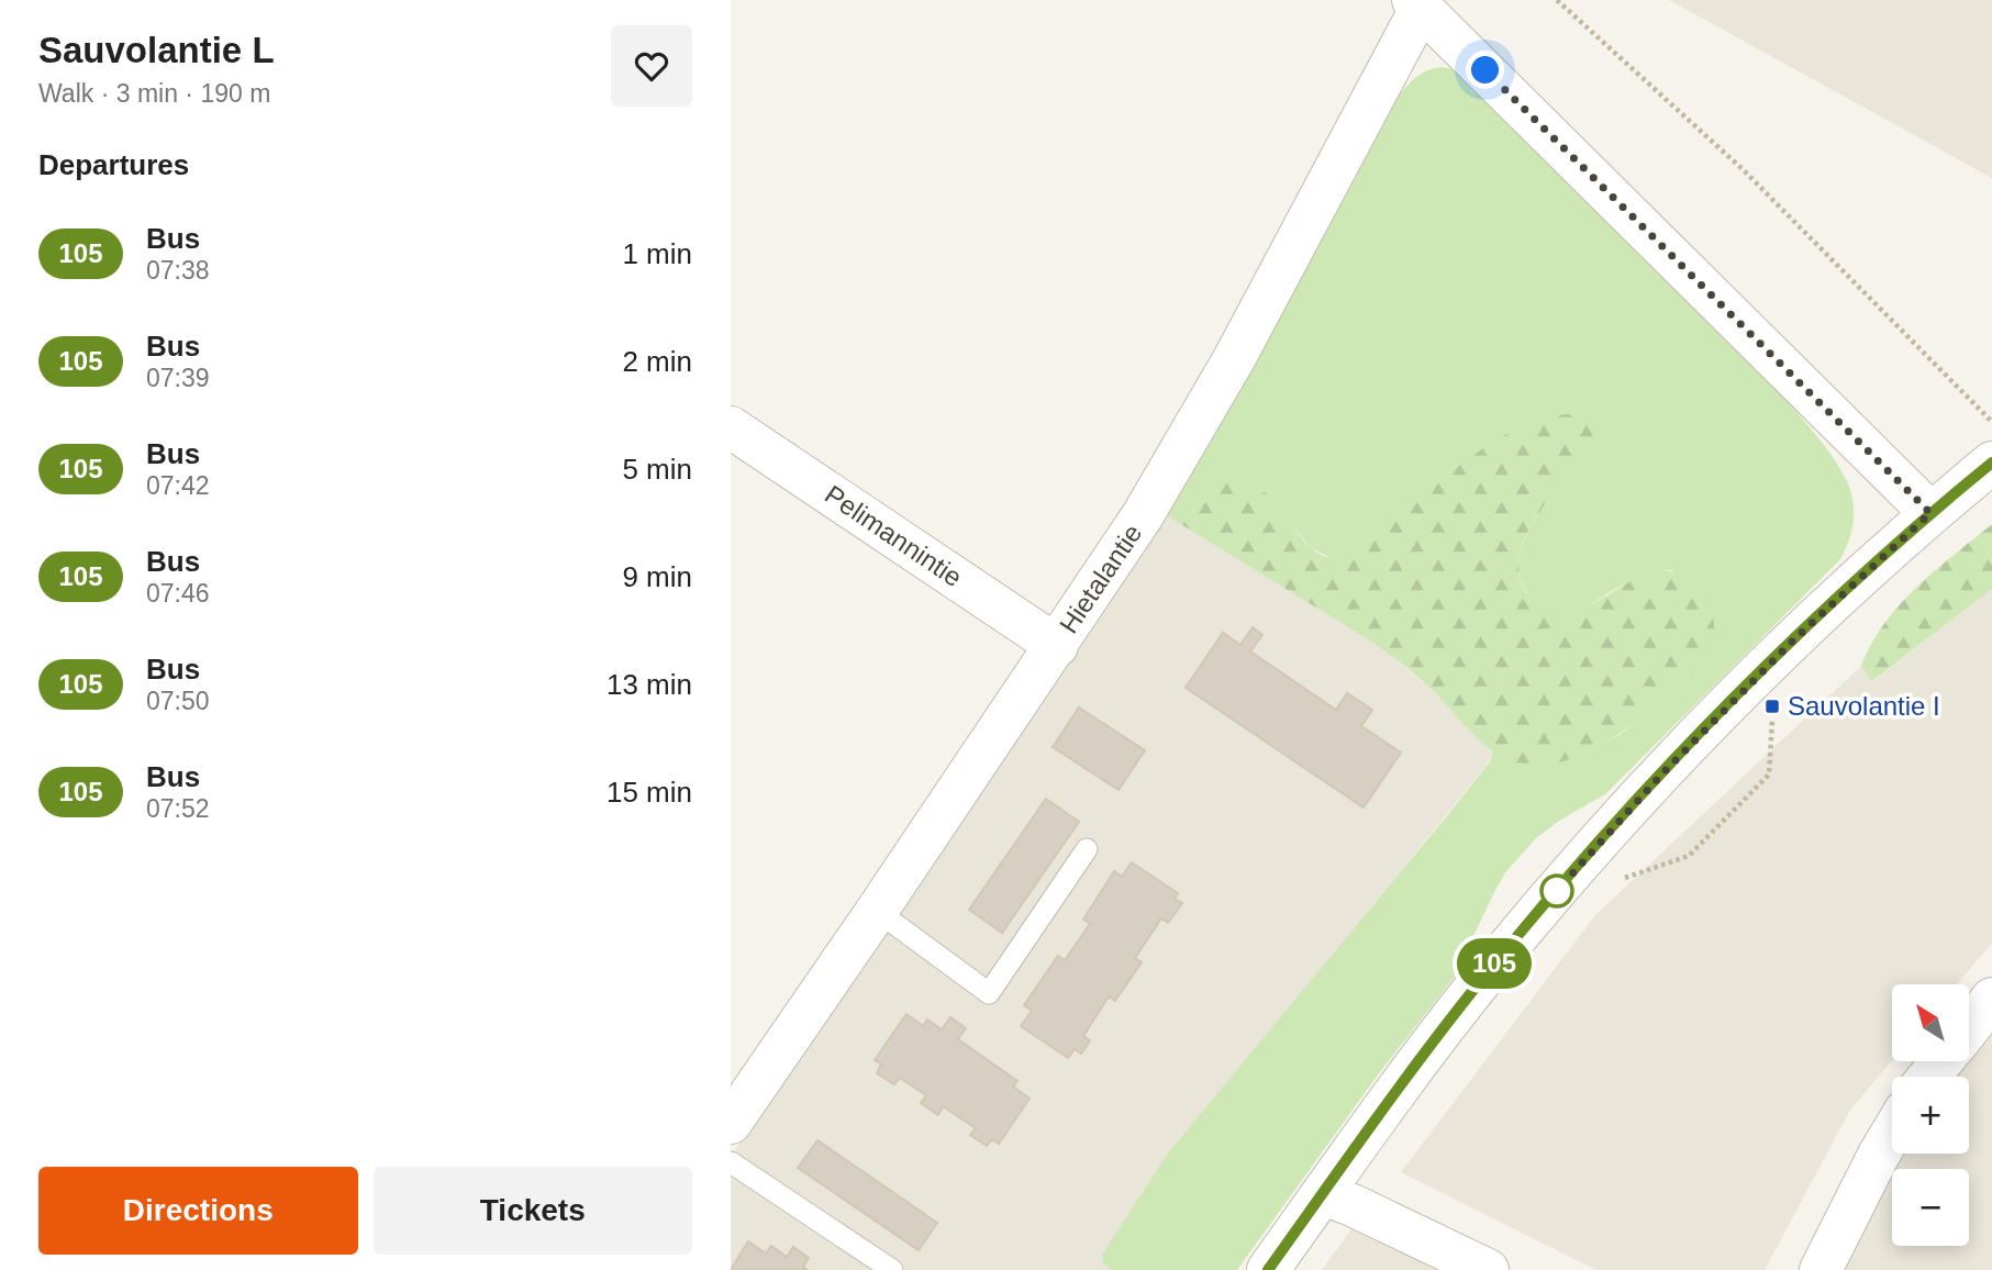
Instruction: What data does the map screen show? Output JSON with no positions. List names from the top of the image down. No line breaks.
{"streets":{"street":["Pelimannintie","Hietalantie"]},"crossings":[["Pelimannintie","Hietalantie"]],"places":{"transit":["Sauvolantie I"]},"lines":["bus line 105"],"north":"top left","page":{"heading":[["Sauvolantie L","Walk · 3 min · 190 m"],"Departures"],"on_map":"105","list":[{"mark":"105","name":"Bus","note":"07:38","value":"1 min"},{"mark":"105","name":"Bus","note":"07:39","value":"2 min"},{"mark":"105","name":"Bus","note":"07:42","value":"5 min"},{"mark":"105","name":"Bus","note":"07:46","value":"9 min"},{"mark":"105","name":"Bus","note":"07:50","value":"13 min"},{"mark":"105","name":"Bus","note":"07:52","value":"15 min"}],"map_buttons":["+","−"],"buttons":["Directions","Tickets"]}}
